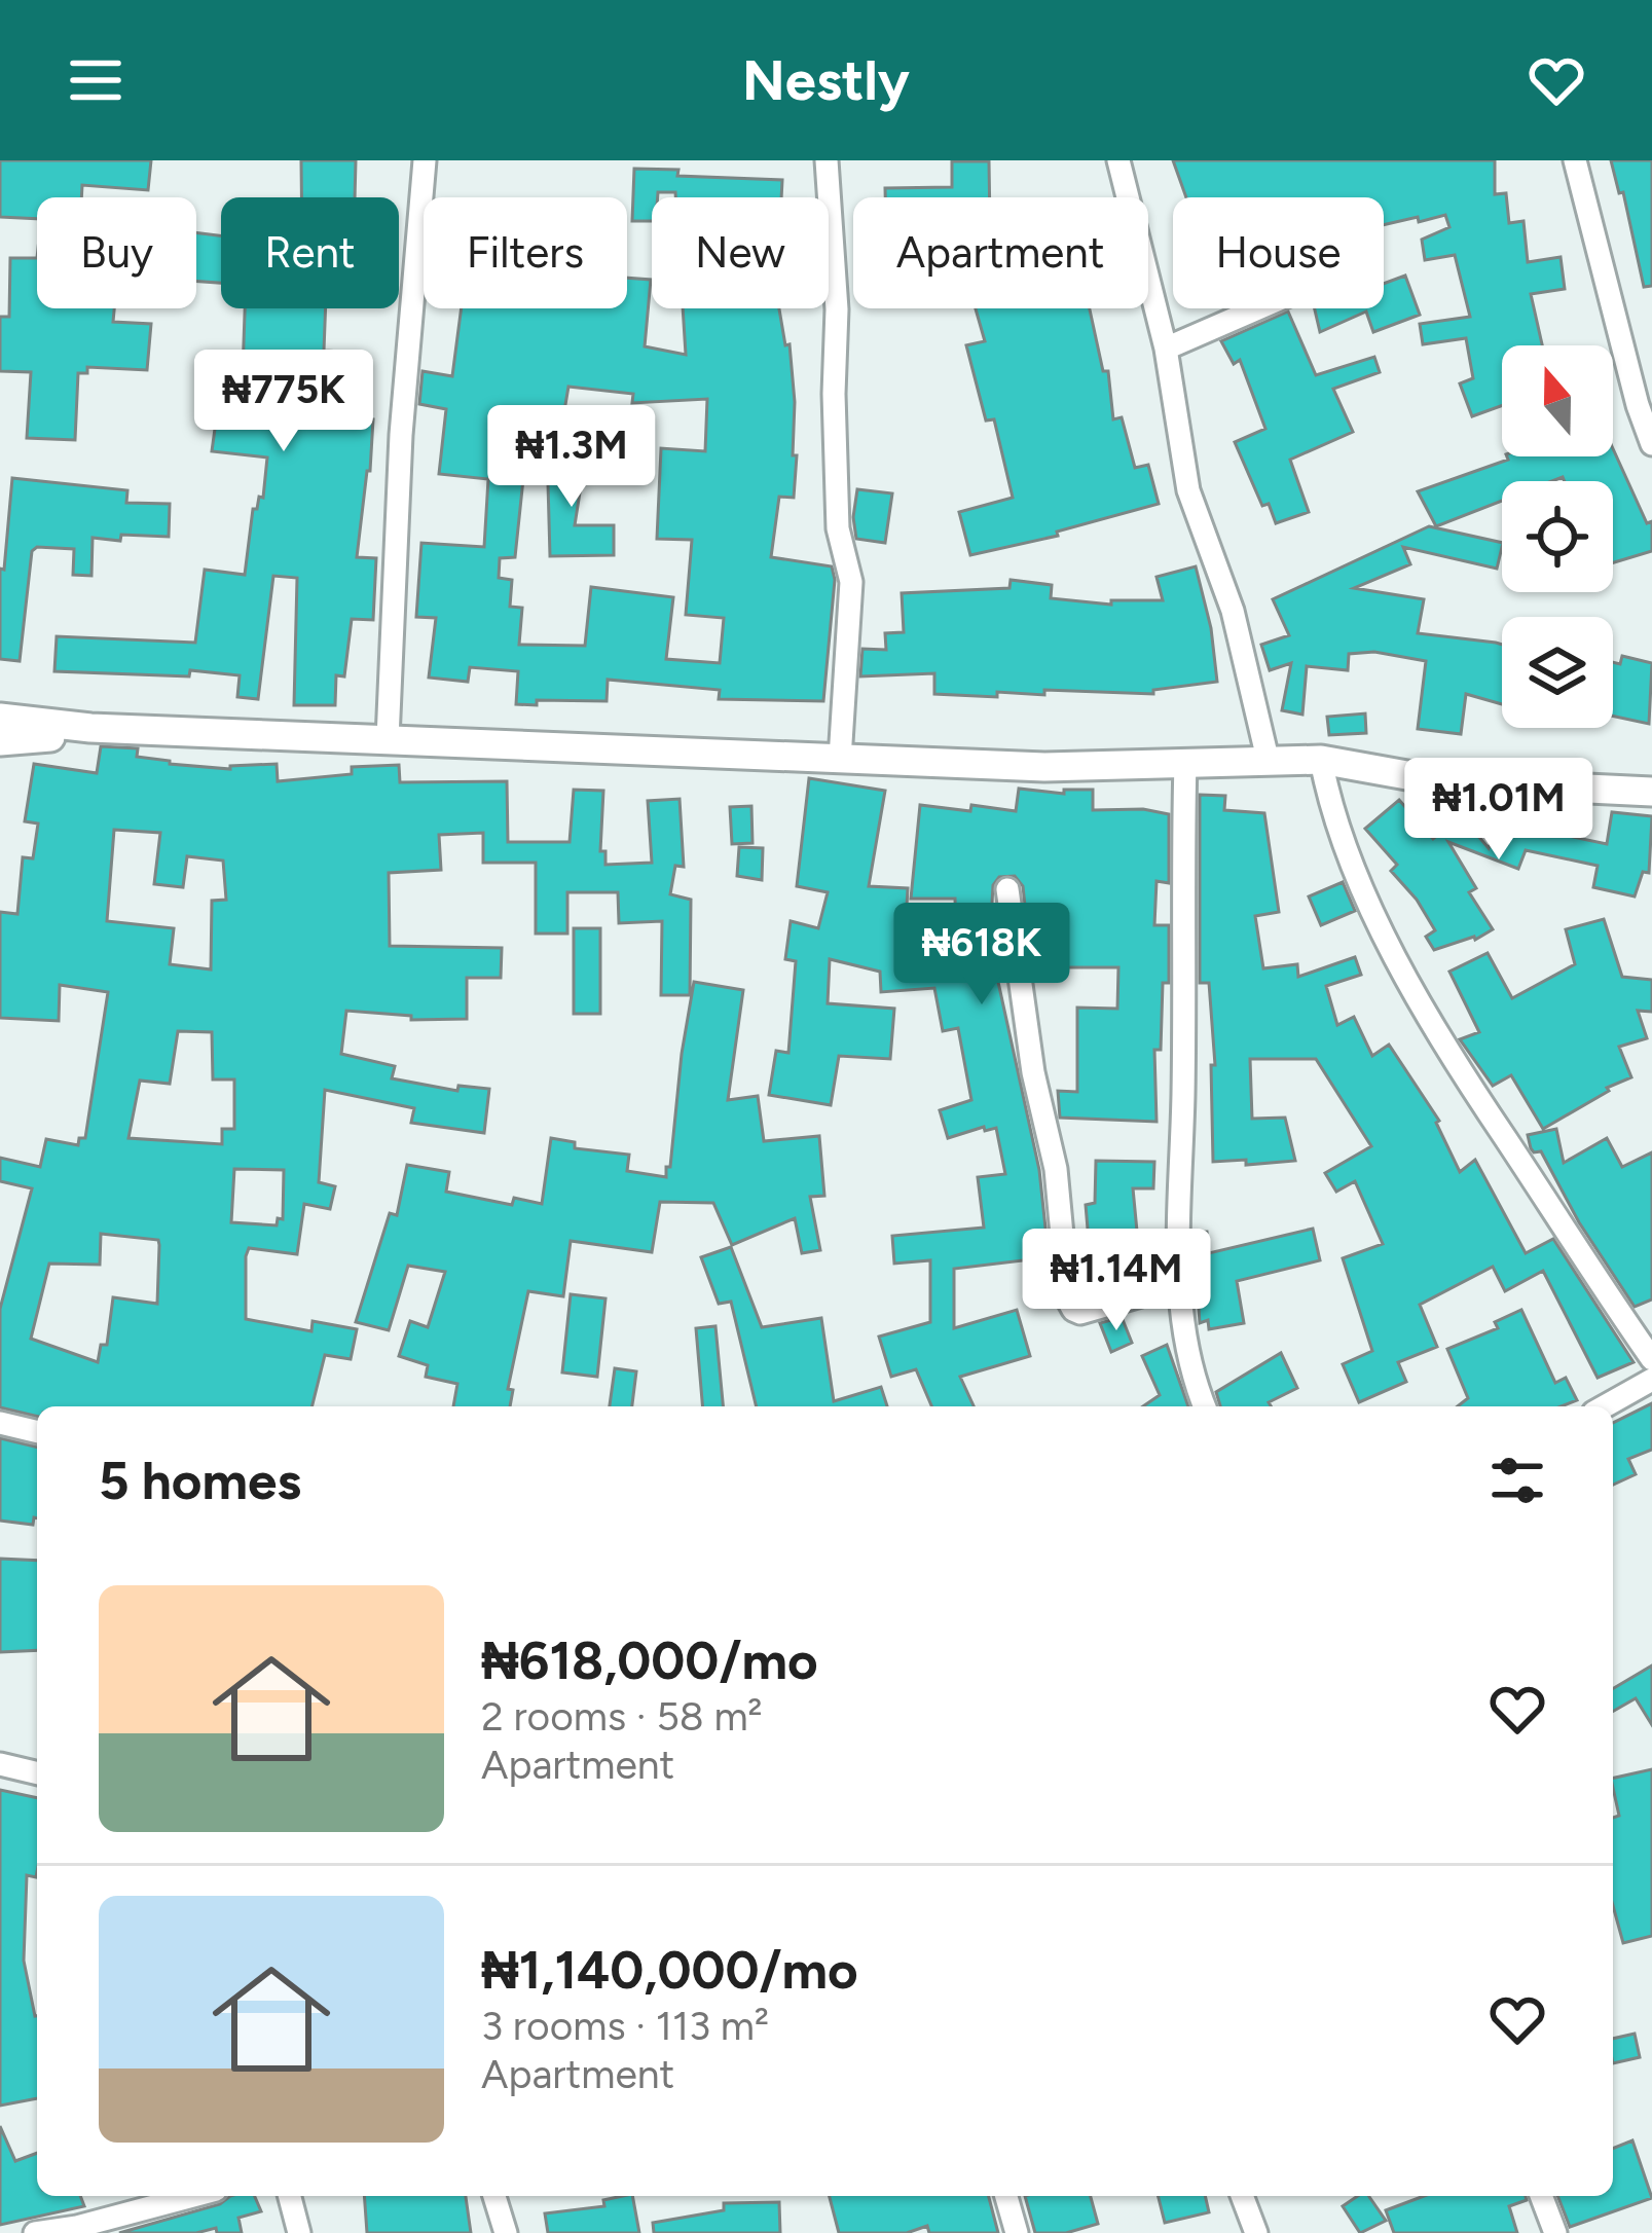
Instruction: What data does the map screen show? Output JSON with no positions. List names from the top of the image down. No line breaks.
{"north":"top","page":{"header":"Nestly","chip":["Buy","Rent","Filters","New","Apartment","House"],"price":["₦775K","₦1.3M","₦1.01M","₦618K","₦1.14M"],"heading":"5 homes","list":[{"name":"₦618,000/mo","note":"2 rooms · 58 m² · Apartment"},{"name":"₦1,140,000/mo","note":"3 rooms · 113 m² · Apartment"}]}}
